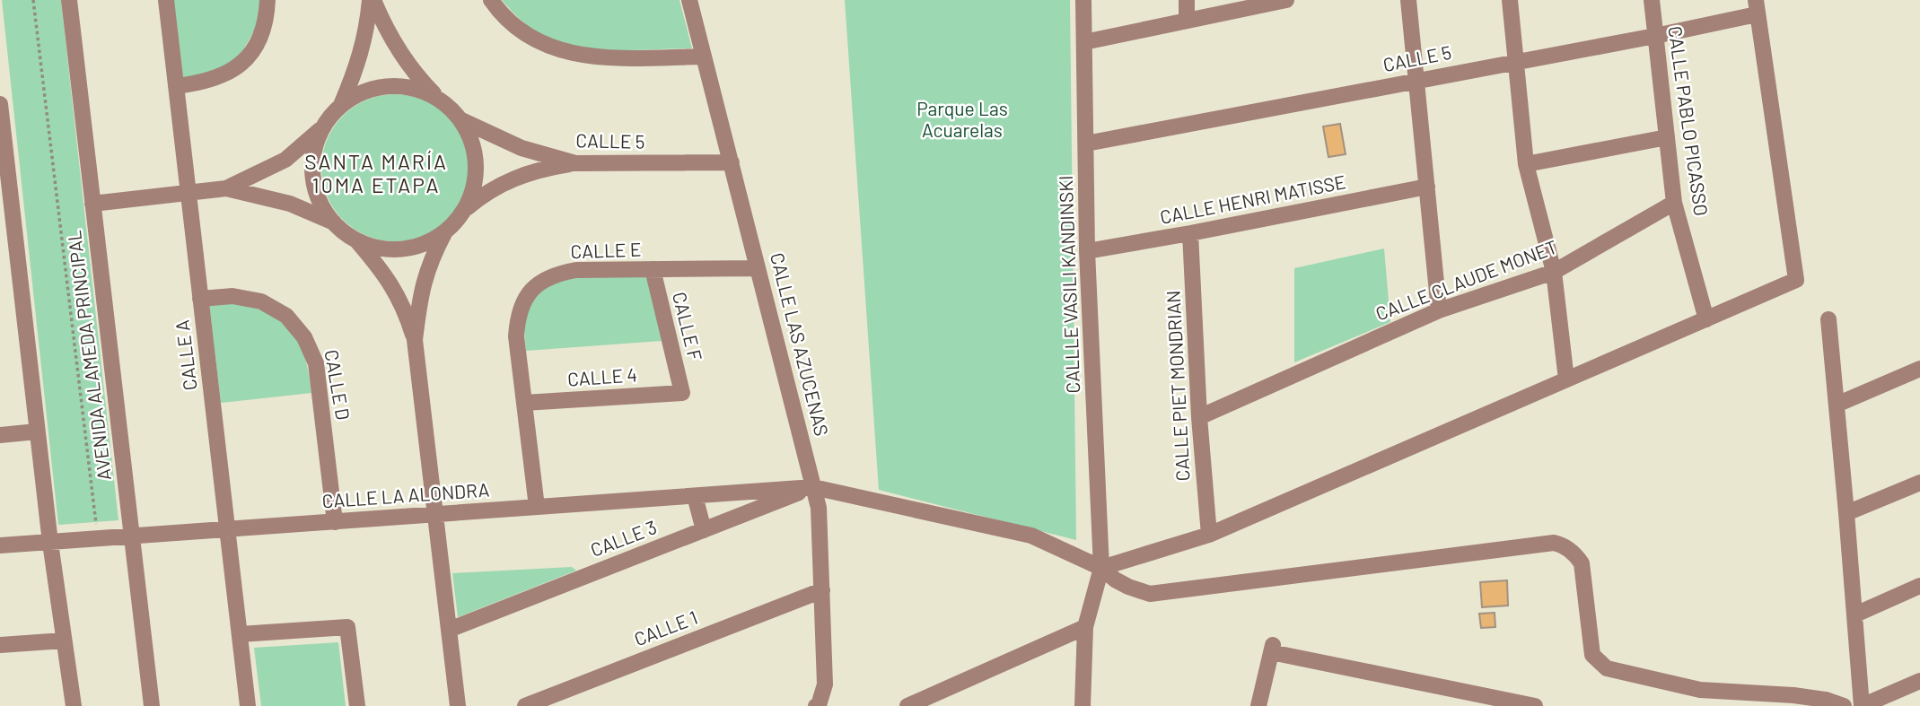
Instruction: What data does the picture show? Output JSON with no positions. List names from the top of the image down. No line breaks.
{"streets":{"street":["CALLE 5","CALLE PABLO PICASSO","CALLE HENRI MATISSE","CALLE E","CALLE CLAUDE MONET","CALLLE VASILI KANDINSKI","CALLE F","CALLE LAS AZUCENAS","AVENIDA ALAMEDA PRINCIPAL","CALLE A","CALLE 4","CALLE D","CALLE PIET MONDRIAN","CALLE LA ALONDRA","CALLE 3","CALLE 1"]},"crossings":[["CALLE 5","CALLE PABLO PICASSO"],["CALLE 5","CALLLE VASILI KANDINSKI"],["CALLE 5","CALLE LAS AZUCENAS"],["CALLE PABLO PICASSO","CALLE CLAUDE MONET"],["CALLE HENRI MATISSE","CALLLE VASILI KANDINSKI"],["CALLE HENRI MATISSE","CALLE PIET MONDRIAN"],["CALLE E","CALLE F"],["CALLE E","CALLE LAS AZUCENAS"],["CALLE E","CALLE 4"],["CALLE E","CALLE LA ALONDRA"],["CALLE CLAUDE MONET","CALLE PIET MONDRIAN"],["CALLLE VASILI KANDINSKI","CALLE LA ALONDRA"],["CALLE F","CALLE 4"],["CALLE LAS AZUCENAS","CALLE LA ALONDRA"],["CALLE LAS AZUCENAS","CALLE 3"],["CALLE LAS AZUCENAS","CALLE 1"],["AVENIDA ALAMEDA PRINCIPAL","CALLE LA ALONDRA"],["CALLE A","CALLE D"],["CALLE A","CALLE LA ALONDRA"],["CALLE D","CALLE LA ALONDRA"],["CALLE LA ALONDRA","CALLE 3"]],"districts":["SANTA MARÍA 10MA ETAPA"],"parks":["Parque Las Acuarelas"]}
